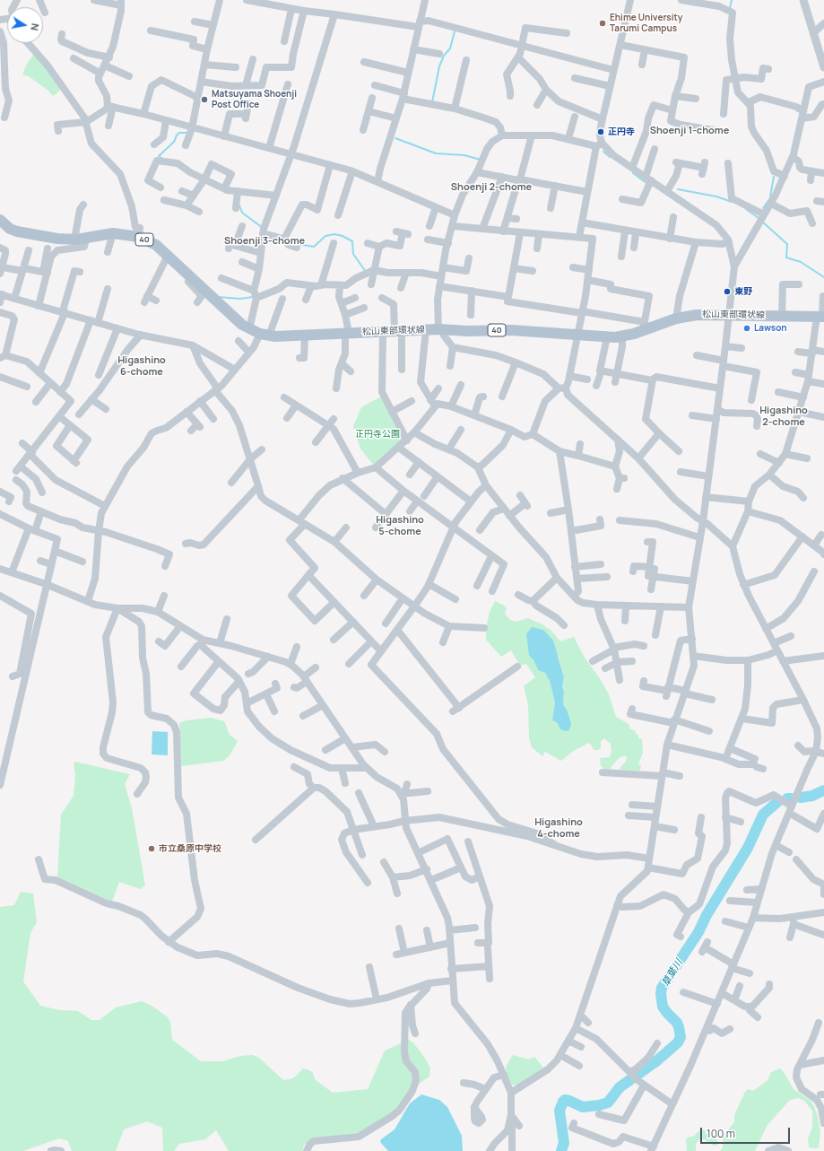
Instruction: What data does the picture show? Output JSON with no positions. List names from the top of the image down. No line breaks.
{"streets":{"main road":["40","松山東部環状線"]},"districts":["Shoenji 1-chome","Shoenji 2-chome","Shoenji 3-chome","Higashino 6-chome","Higashino 2-chome","Higashino 5-chome","Higashino 4-chome"],"water":["草葉川"],"parks":["正円寺公園"],"places":["Ehime University Tarumi Campus","Matsuyama Shoenji Post Office","正円寺","東野","Lawson","市立桑原中学校"],"scale_bar":"100 m","north":"right"}
